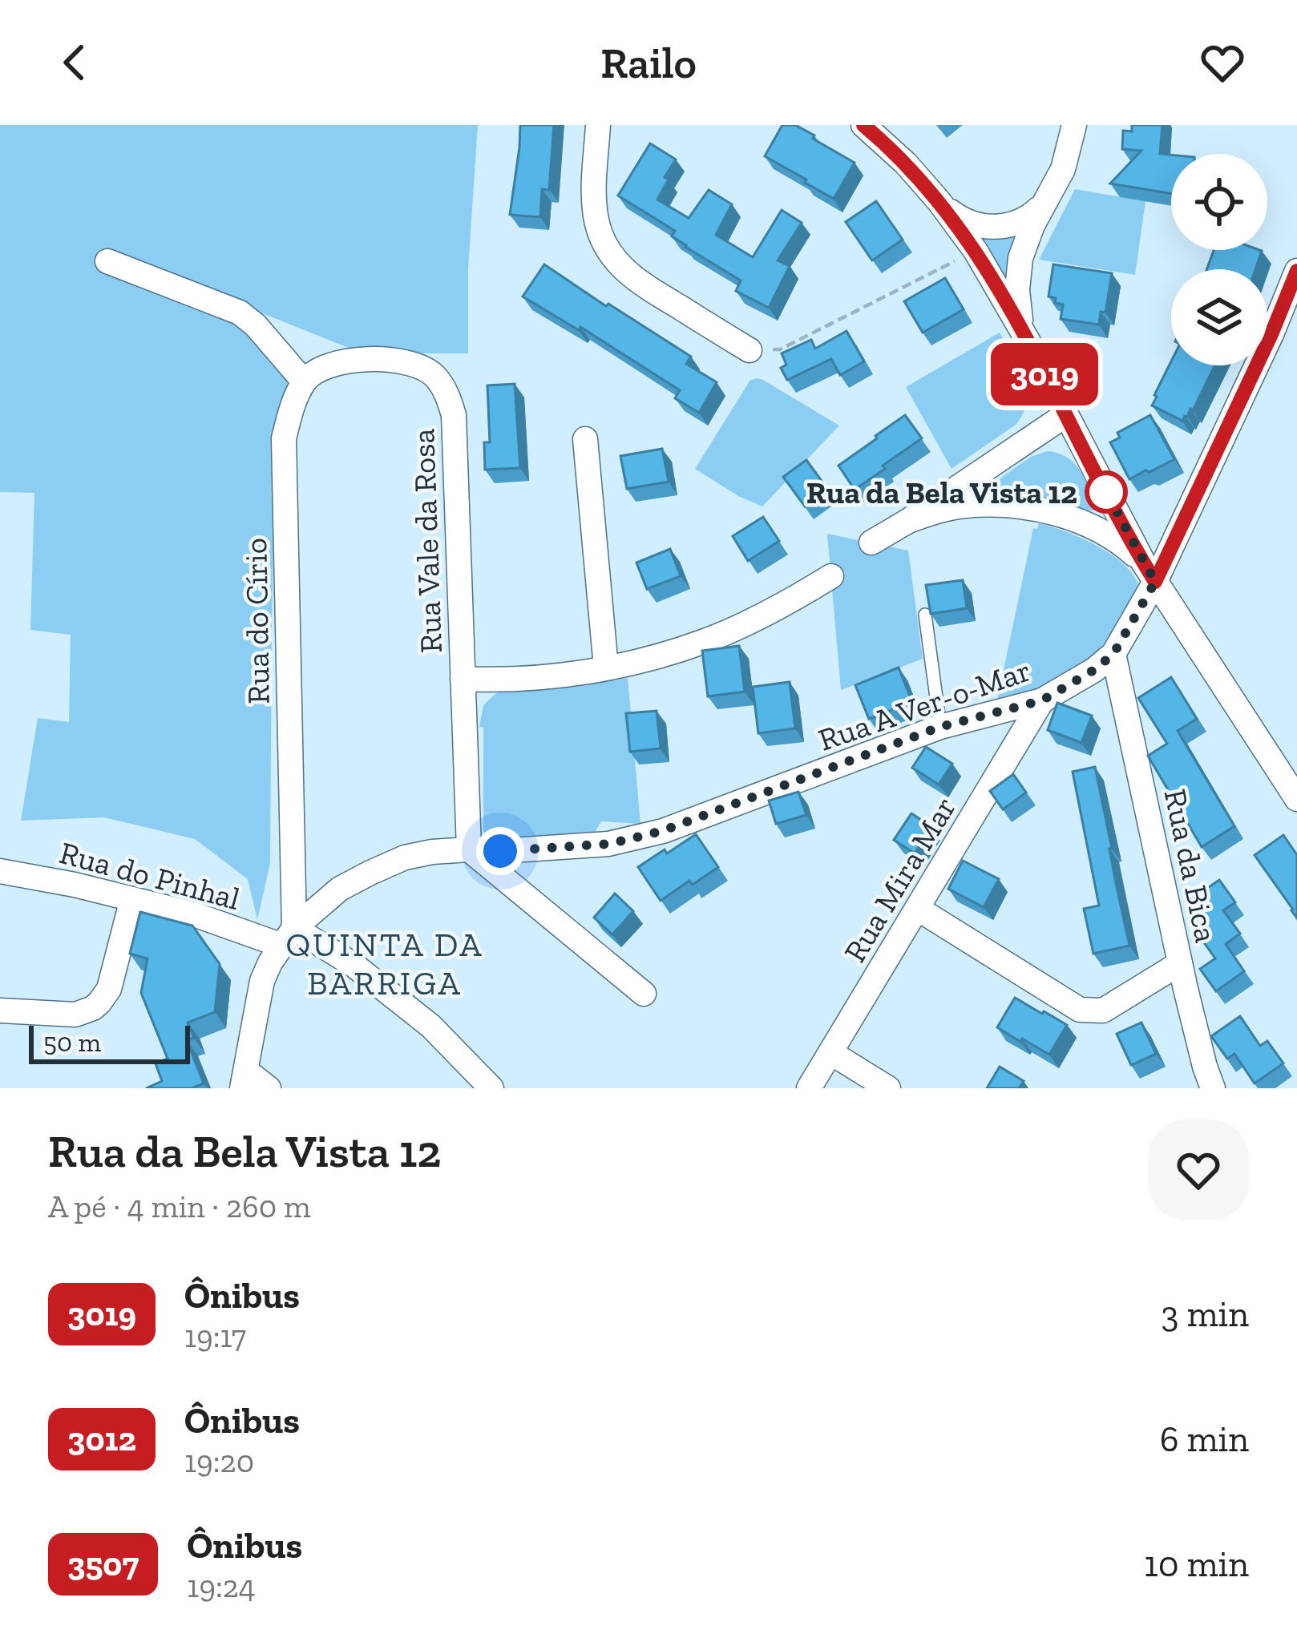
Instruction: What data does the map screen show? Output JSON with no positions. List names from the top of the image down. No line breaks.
{"streets":{"street":["Rua Vale da Rosa","Rua do Círio","Rua A Ver-o-Mar","Rua da Bica","Rua do Pinhal","Rua Mira Mar"]},"crossings":[["Rua Vale da Rosa","Rua do Círio"],["Rua Vale da Rosa","Rua A Ver-o-Mar"],["Rua do Círio","Rua A Ver-o-Mar"],["Rua do Círio","Rua do Pinhal"],["Rua A Ver-o-Mar","Rua da Bica"],["Rua A Ver-o-Mar","Rua do Pinhal"],["Rua A Ver-o-Mar","Rua Mira Mar"]],"districts":["QUINTA DA BARRIGA"],"places":["Rua da Bela Vista 12"],"lines":["bus line 3019"],"scale_bar":"50 m","page":{"header":"Railo","on_map":"3019","scale":"50 m","heading":["Rua da Bela Vista 12","A pé · 4 min · 260 m"],"list":[{"mark":"3019","name":"Ônibus","note":"19:17","value":"3 min"},{"mark":"3012","name":"Ônibus","note":"19:20","value":"6 min"},{"mark":"3507","name":"Ônibus","note":"19:24","value":"10 min"}]}}
